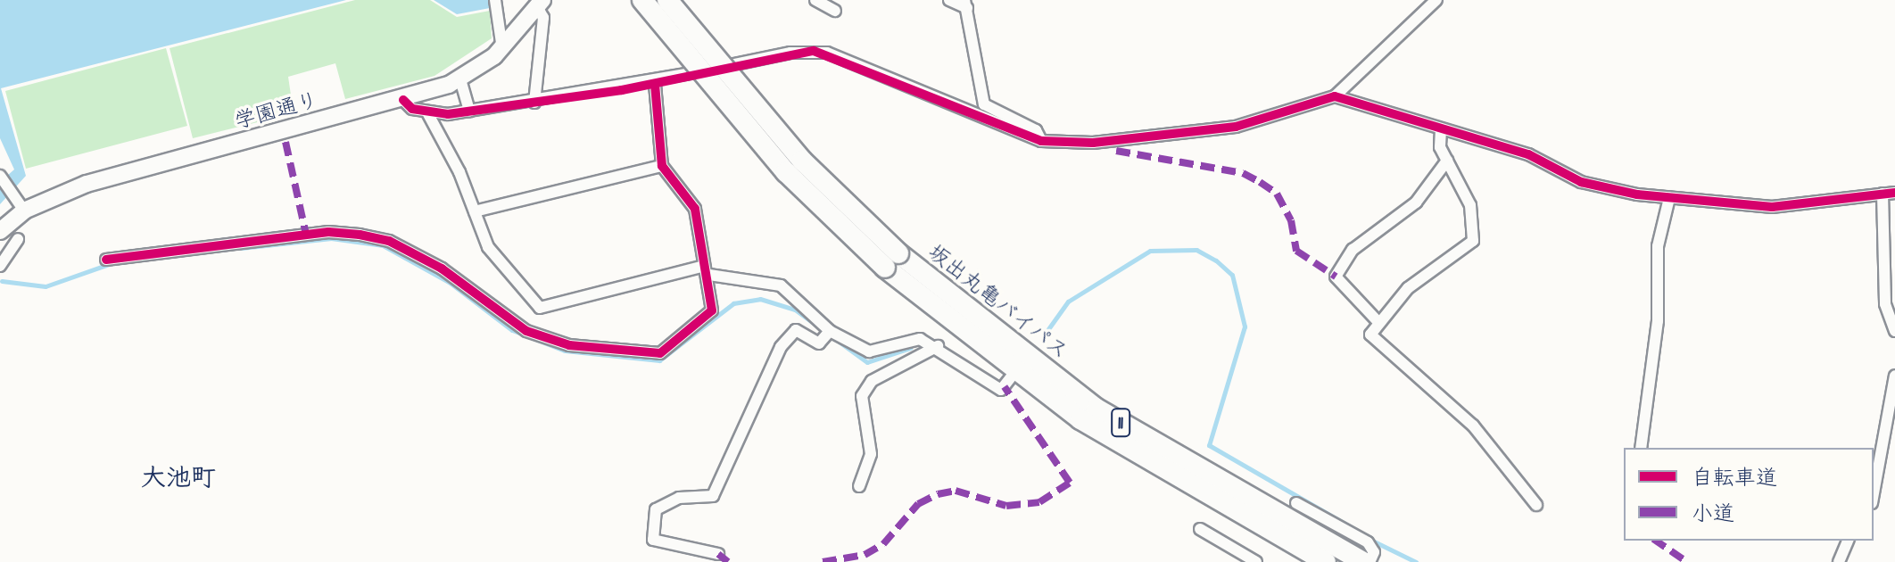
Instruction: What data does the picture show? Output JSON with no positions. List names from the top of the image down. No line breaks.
{"streets":{"highway":["坂出丸亀バイパス","11"],"street":["学園通り"]},"districts":["大池町"],"legend":["自転車道","小道"]}
